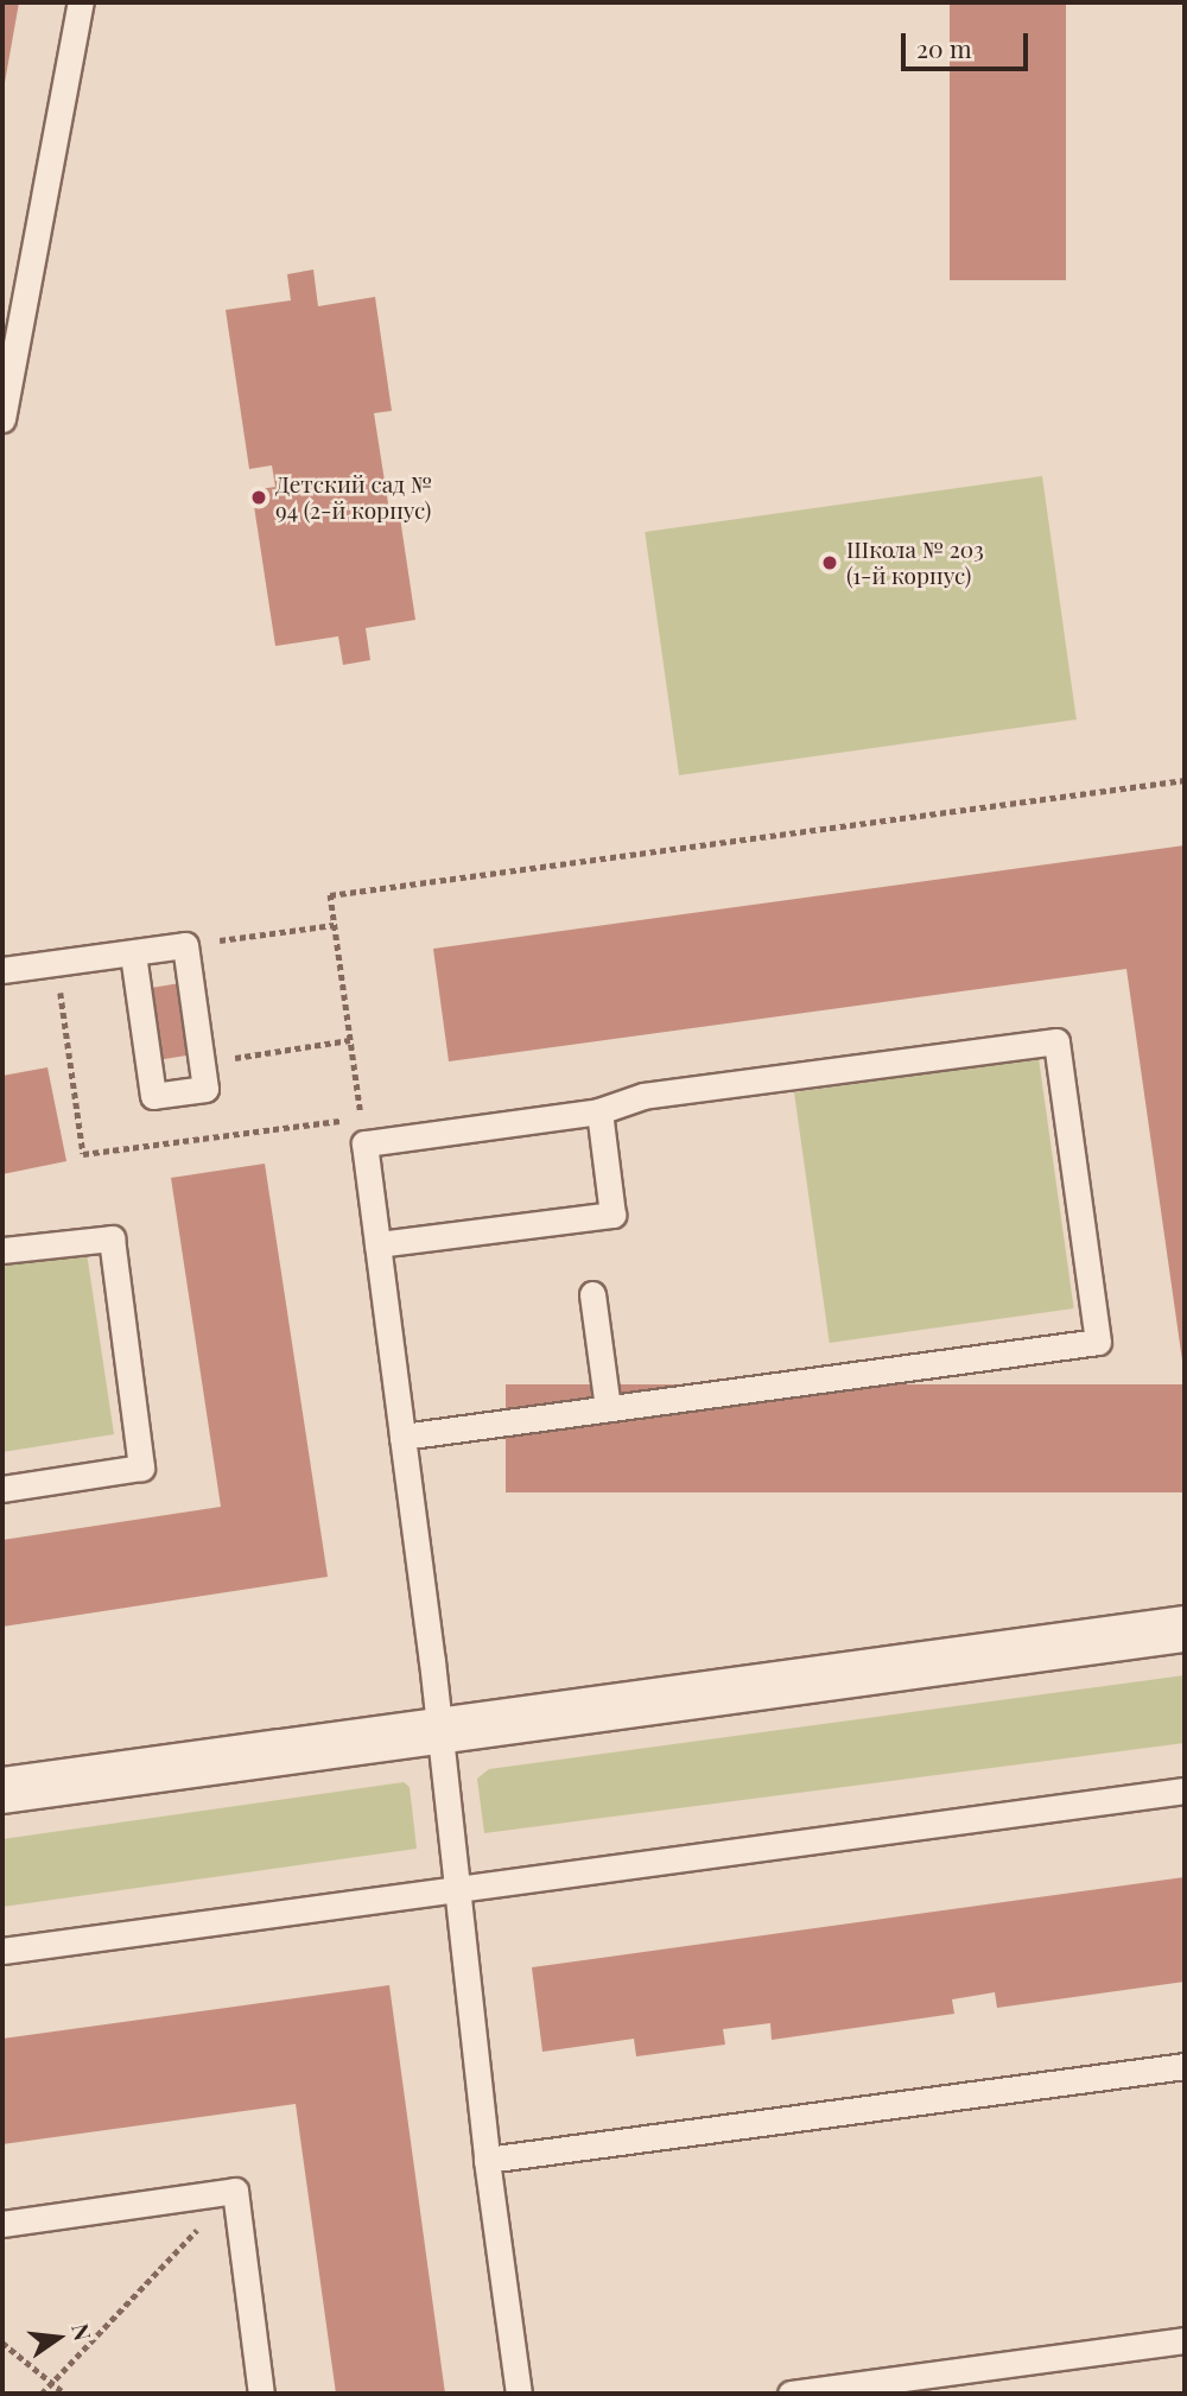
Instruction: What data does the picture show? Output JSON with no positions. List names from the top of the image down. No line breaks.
{"places":["Детский сад № 94 (2-й корпус)","Школа № 203 (1-й корпус)"],"scale_bar":"20 m","north":"right"}
